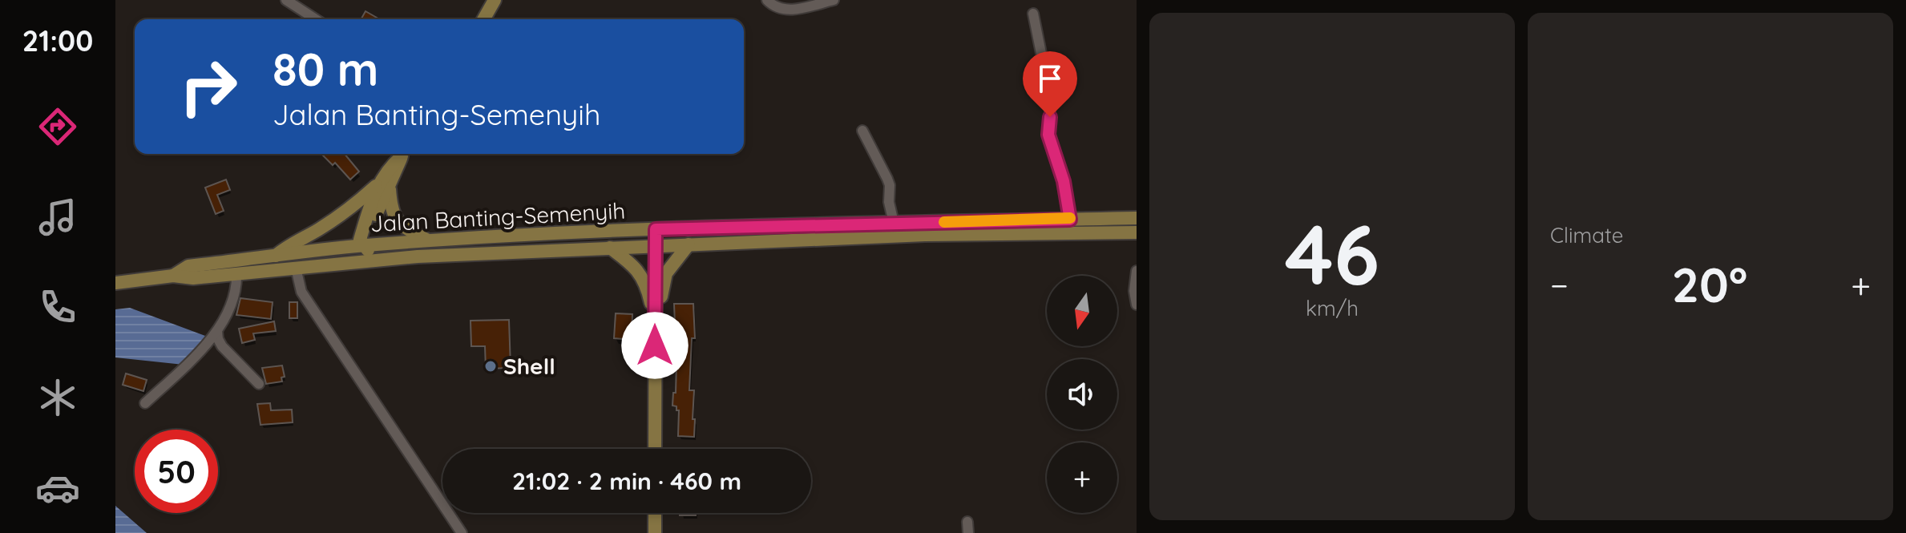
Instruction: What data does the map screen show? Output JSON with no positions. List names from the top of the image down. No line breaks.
{"streets":{"main road":["Jalan Banting-Semenyih"]},"places":["Shell"],"north":"bottom","page":{"tabs":"21:00","tile":[["46","km/h"],"Climate"],"turn":["80 m","Jalan Banting-Semenyih"],"heat":["−","20°","+"],"map_buttons":"+","limit":"50","trip":"21:02 · 2 min · 460 m"}}
